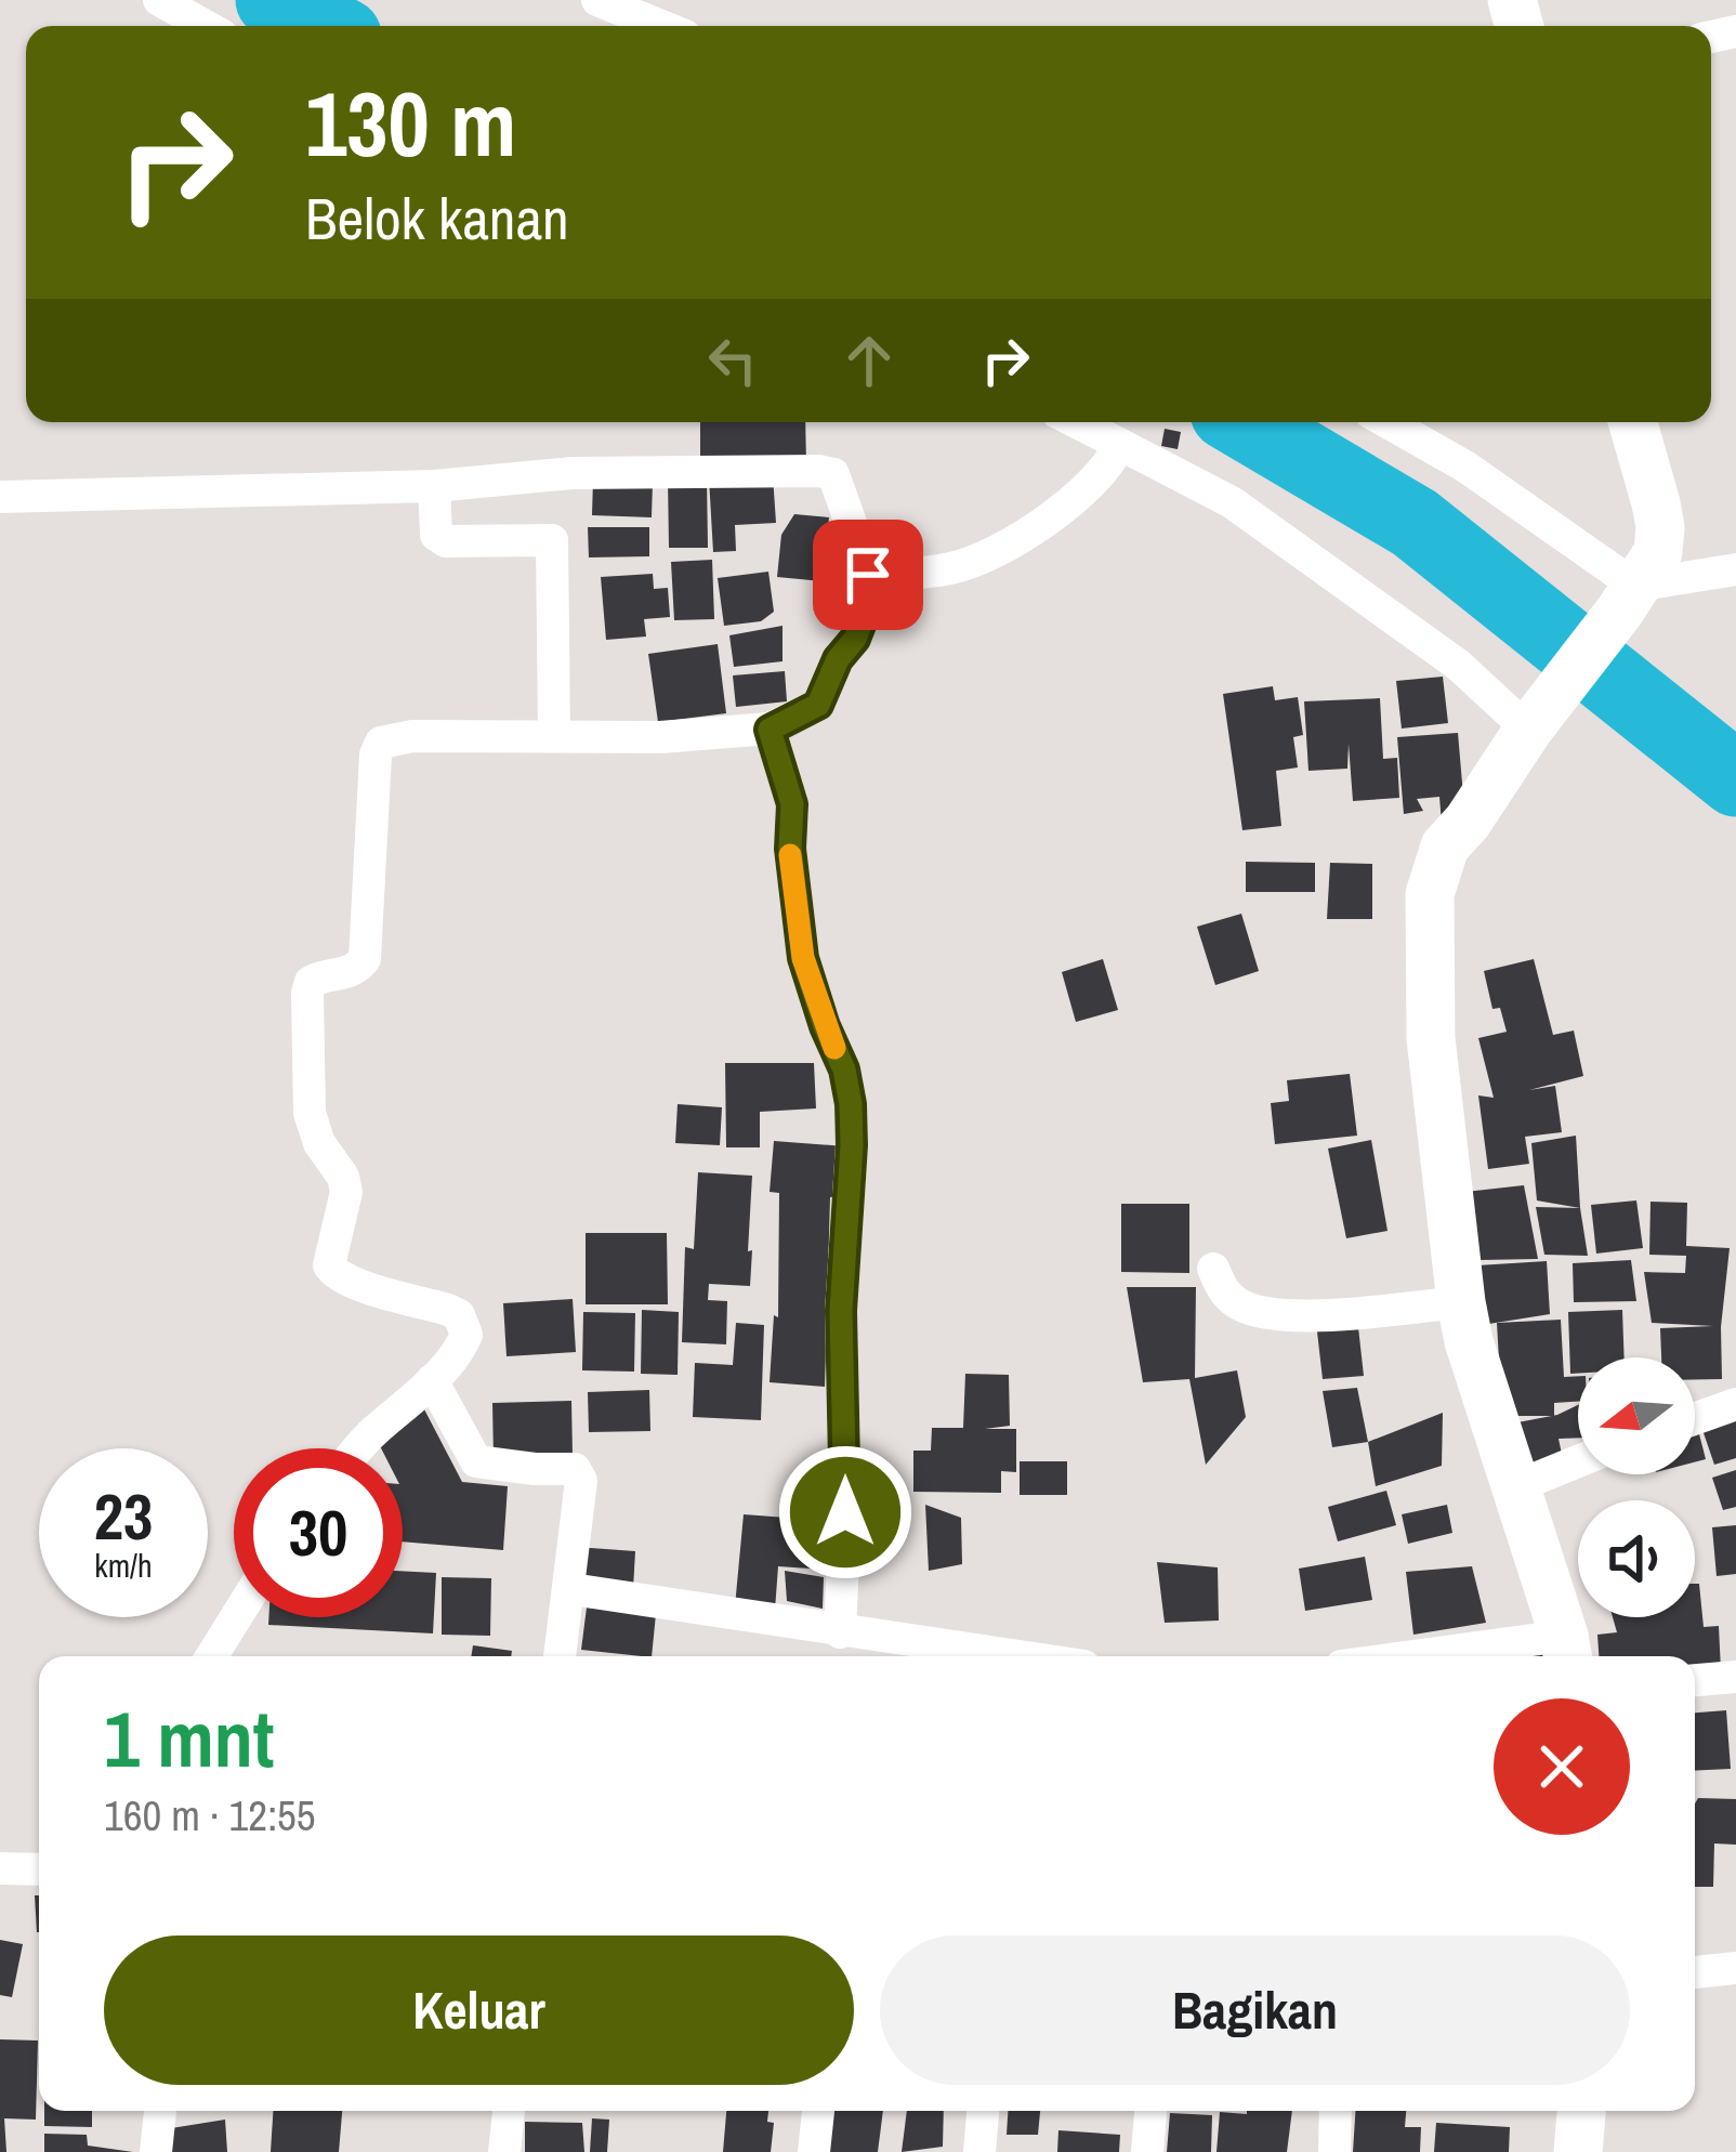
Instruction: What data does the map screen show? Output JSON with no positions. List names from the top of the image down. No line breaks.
{"north":"left","page":{"turn":["130 m","Belok kanan"],"speed":"23 km/h","limit":"30","heading":["1 mnt","160 m · 12:55"],"buttons":["Keluar","Bagikan"]}}
